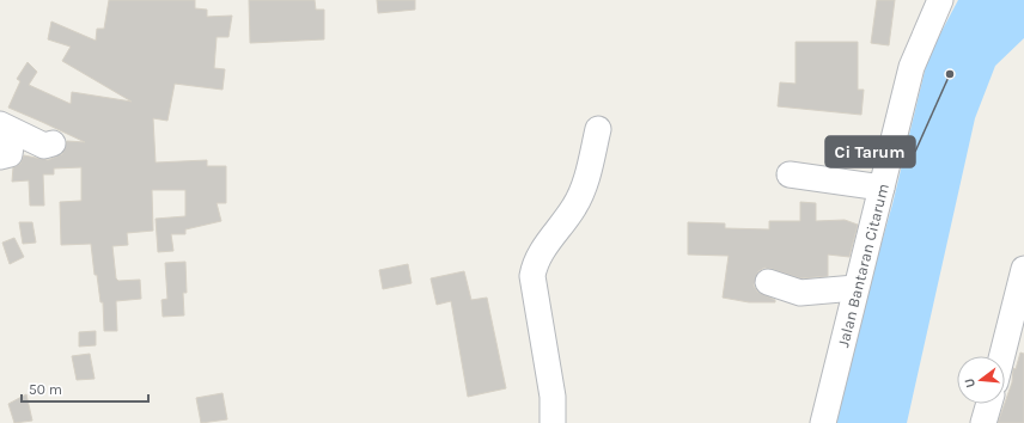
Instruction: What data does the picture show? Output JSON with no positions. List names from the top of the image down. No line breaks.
{"streets":{"street":["Jalan Bantaran Citarum"]},"places":["Ci Tarum"],"scale_bar":"50 m","north":"left"}
